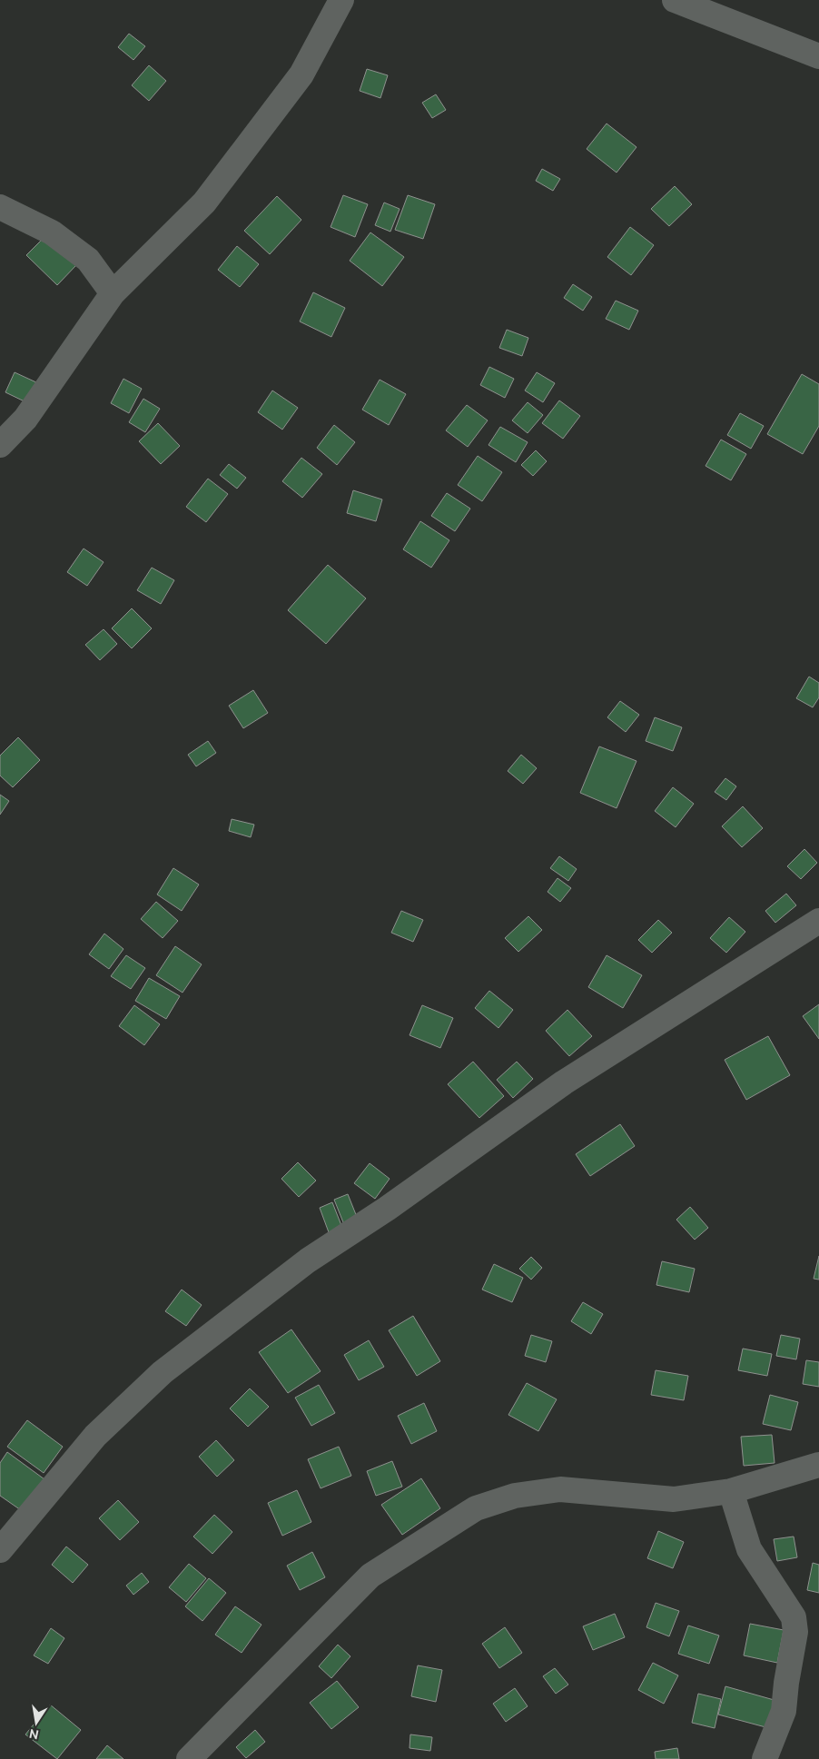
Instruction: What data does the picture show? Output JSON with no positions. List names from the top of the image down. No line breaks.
{"north":"bottom"}
